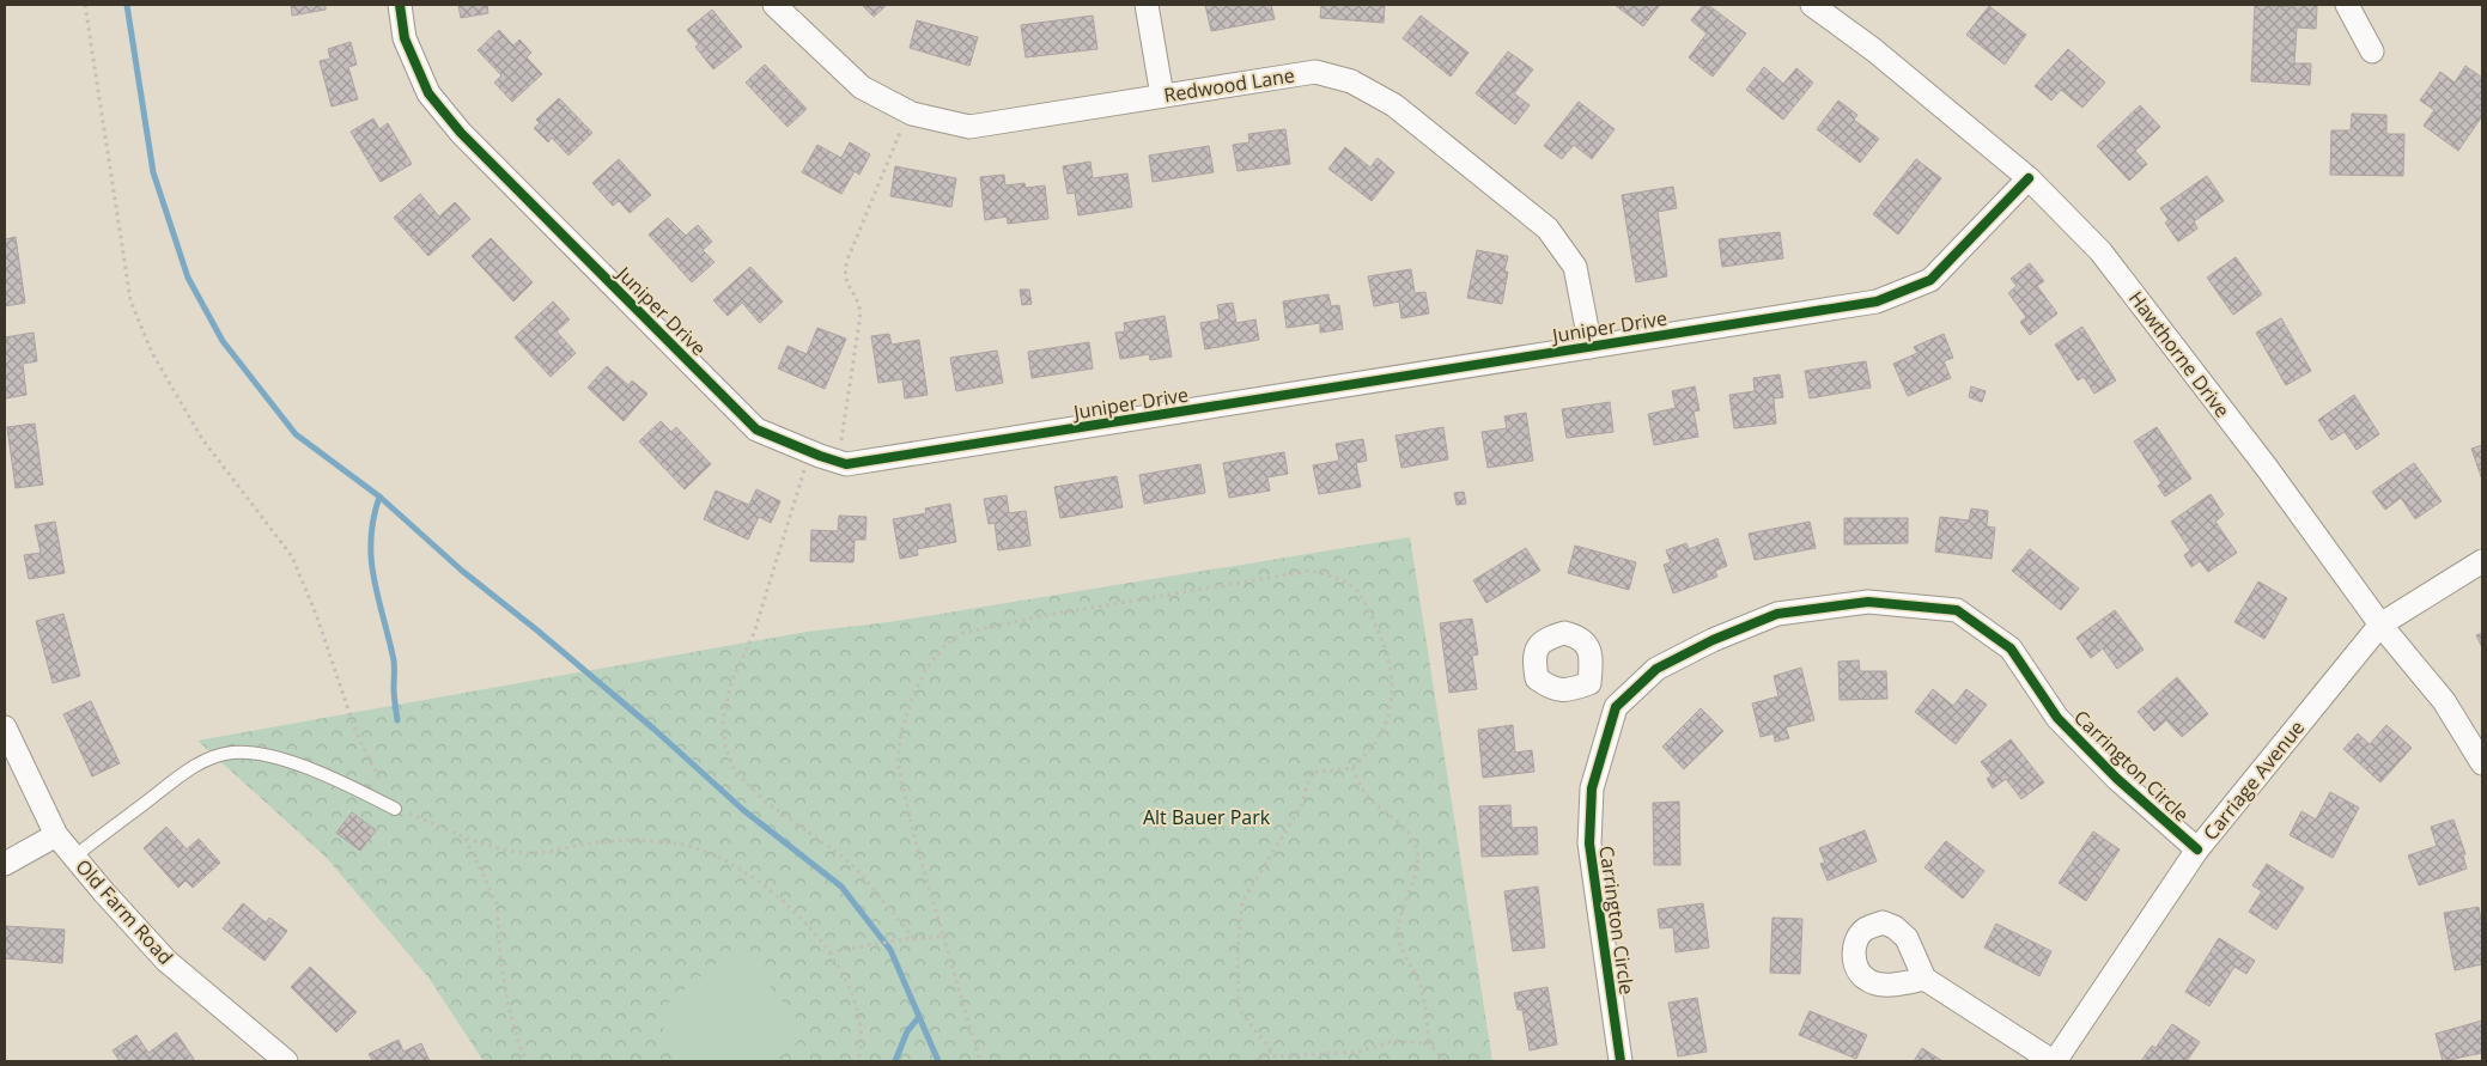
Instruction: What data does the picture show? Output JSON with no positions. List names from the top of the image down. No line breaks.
{"streets":{"street":["Redwood Lane","Juniper Drive","Hawthorne Drive","Carrington Circle","Carriage Avenue","Old Farm Road"]},"crossings":[["Redwood Lane","Juniper Drive"],["Juniper Drive","Hawthorne Drive"],["Hawthorne Drive","Carriage Avenue"],["Carrington Circle","Carriage Avenue"]],"parks":["Alt Bauer Park"]}
